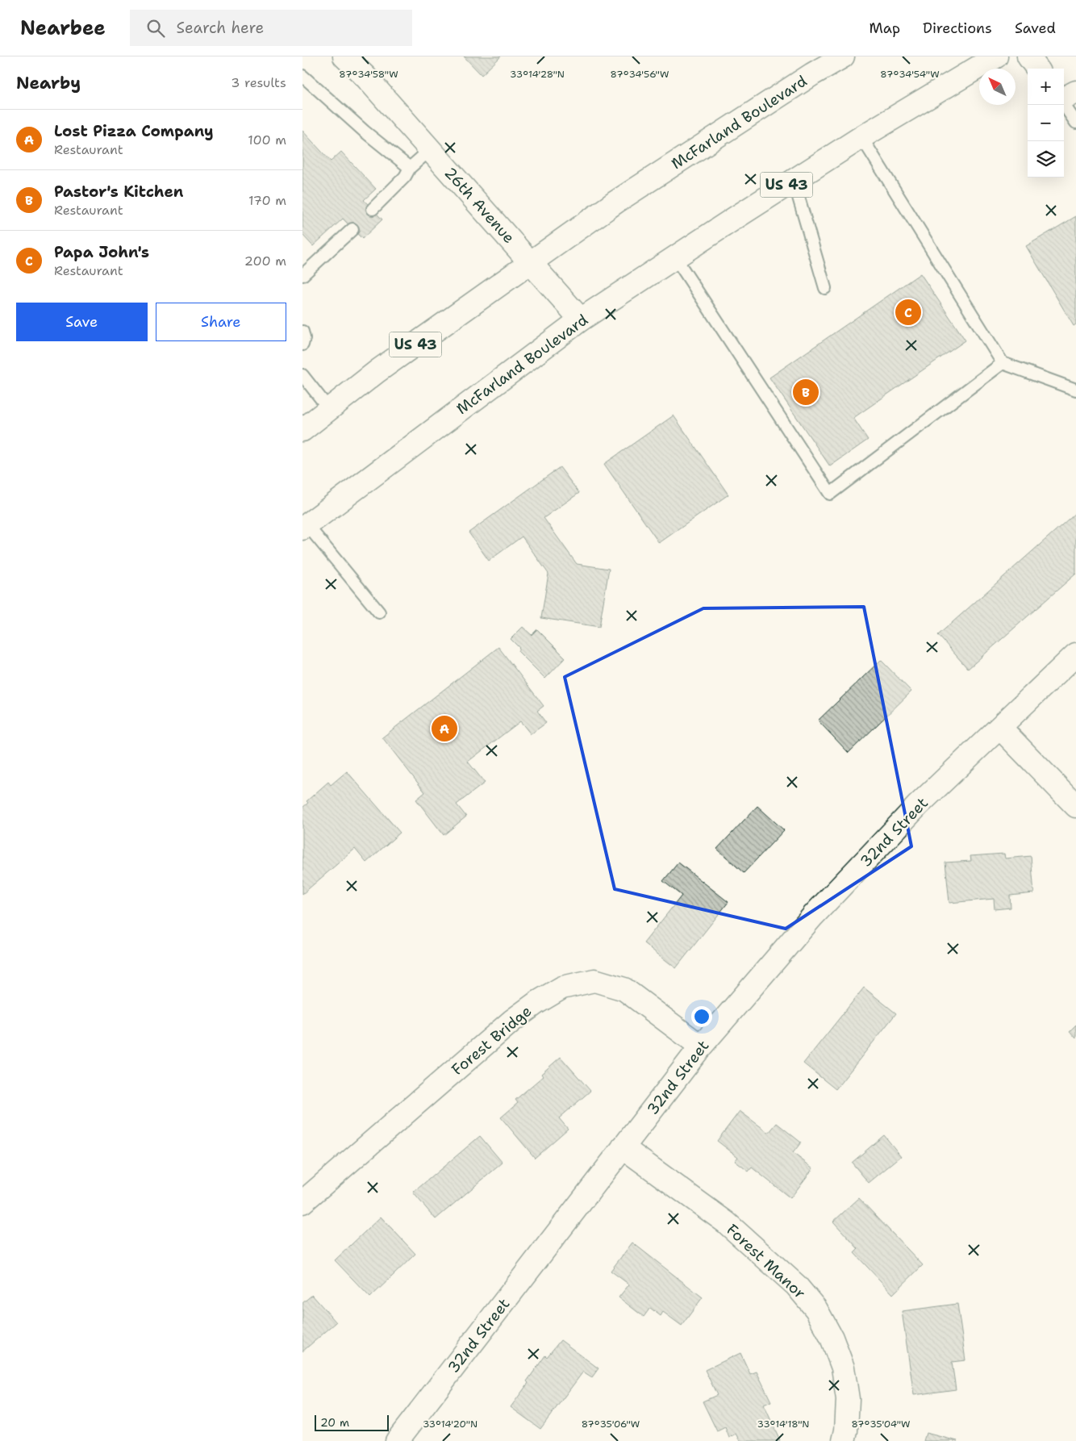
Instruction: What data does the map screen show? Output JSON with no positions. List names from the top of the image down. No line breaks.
{"streets":{"main road":["McFarland Boulevard","US 43","26th Avenue","32nd Street","Forest Bridge","Forest Manor"]},"crossings":[["McFarland Boulevard","26th Avenue"],["32nd Street","Forest Bridge"],["32nd Street","Forest Manor"]],"scale_bar":"20 m","north":"top left","page":{"header":"Nearbee","search":"Search here","nav":["Map","Directions","Saved"],"heading":["Nearby","3 results"],"map_buttons":["+","−"],"list":[{"mark":"A","name":"Lost Pizza Company","note":"Restaurant","value":"100 m"},{"mark":"B","name":"Pastor's Kitchen","note":"Restaurant","value":"170 m"},{"mark":"C","name":"Papa John's","note":"Restaurant","value":"200 m"}],"buttons":["Save","Share"],"pins":["C","B","A"],"scale":"20 m"},"coordinates":["33°14'28\"N","87°34'58\"W","87°34'56\"W","87°34'54\"W","87°35'06\"W","87°35'04\"W","33°14'20\"N","33°14'18\"N"]}
